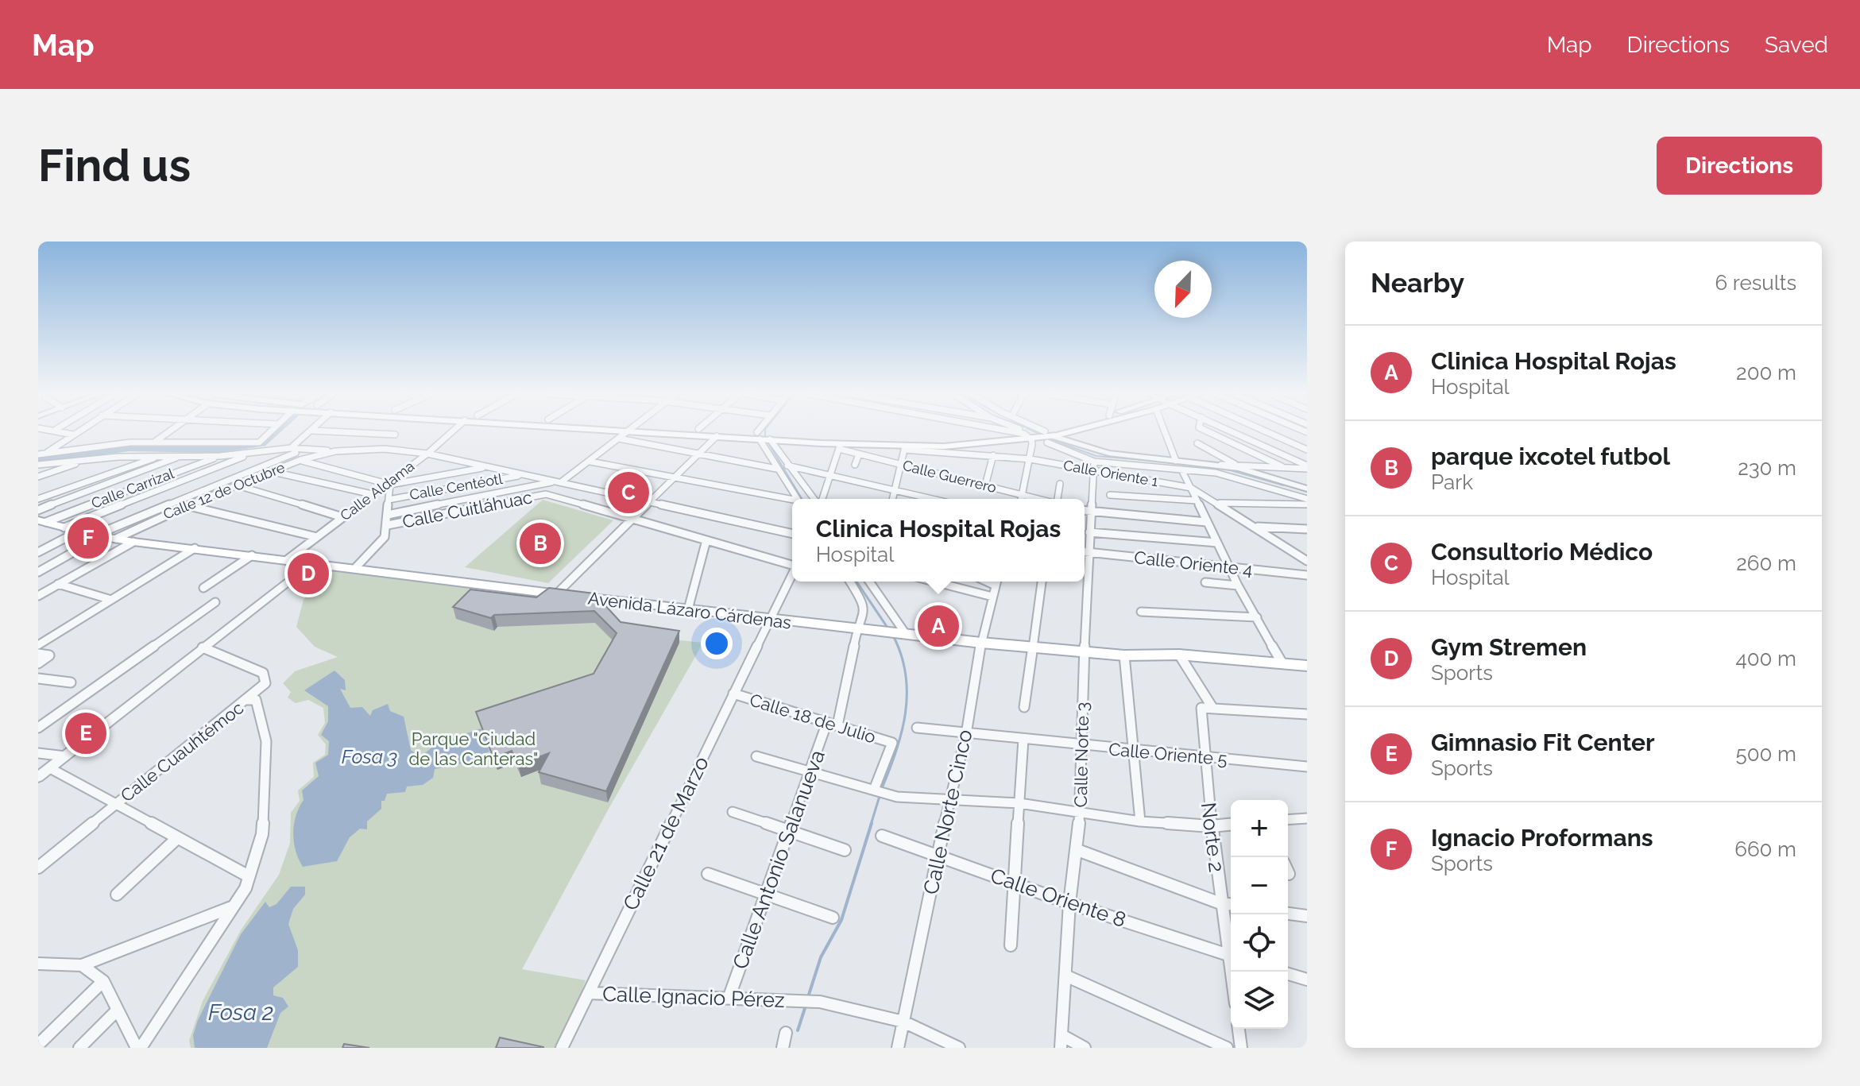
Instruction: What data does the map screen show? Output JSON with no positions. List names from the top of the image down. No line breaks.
{"streets":{"main road":["Avenida Lázaro Cárdenas"],"street":["Calle Oriente 1","Calle Guerrero","Calle Centéotl","Calle Carrizal","Calle 12 de Octubre","Calle Aldama","Calle Cuitláhuac","Calle Oriente 4","Calle 18 de Julio","Calle Cuauhtémoc","Calle Oriente 5","Calle Norte 3","Calle Norte Cinco","Calle 21 de Marzo","Norte 2","Calle Antonio Salanueva","Calle Oriente 8","Calle Ignacio Pérez"]},"crossings":[["Calle Oriente 1","Calle Norte 3"],["Calle Centéotl","Calle 12 de Octubre"],["Calle Carrizal","Calle 12 de Octubre"],["Calle Carrizal","Avenida Lázaro Cárdenas"],["Calle 12 de Octubre","Calle Aldama"],["Calle 12 de Octubre","Avenida Lázaro Cárdenas"],["Calle Aldama","Avenida Lázaro Cárdenas"],["Calle Oriente 4","Calle Norte 3"],["Avenida Lázaro Cárdenas","Calle Norte 3"],["Avenida Lázaro Cárdenas","Calle Norte Cinco"],["Avenida Lázaro Cárdenas","Calle 21 de Marzo"],["Avenida Lázaro Cárdenas","Calle Antonio Salanueva"],["Calle 18 de Julio","Calle 21 de Marzo"],["Calle 18 de Julio","Calle Antonio Salanueva"],["Calle Oriente 5","Calle Norte 3"],["Calle Oriente 5","Calle Norte Cinco"],["Calle Oriente 5","Norte 2"],["Calle Norte 3","Calle Oriente 8"],["Calle Norte Cinco","Calle Oriente 8"],["Calle Norte Cinco","Calle Ignacio Pérez"],["Calle 21 de Marzo","Calle Ignacio Pérez"],["Calle Antonio Salanueva","Calle Ignacio Pérez"]],"water":["Fosa 3","Fosa 2"],"parks":["Parque \"Ciudad de las Canteras\""],"north":"bottom left","page":{"header":"Map","nav":["Map","Directions","Saved"],"buttons":"Directions","title":"Find us","heading":["Nearby","6 results"],"list":[{"mark":"A","name":"Clinica Hospital Rojas","note":"Hospital","value":"200 m"},{"mark":"B","name":"parque ixcotel futbol","note":"Park","value":"230 m"},{"mark":"C","name":"Consultorio Médico","note":"Hospital","value":"260 m"},{"mark":"D","name":"Gym Stremen","note":"Sports","value":"400 m"},{"mark":"E","name":"Gimnasio Fit Center","note":"Sports","value":"500 m"},{"mark":"F","name":"Ignacio Proformans","note":"Sports","value":"660 m"}],"pins":["C","F","B","D","A","E"],"popup":["Clinica Hospital Rojas","Hospital"],"map_buttons":["+","−"]}}
